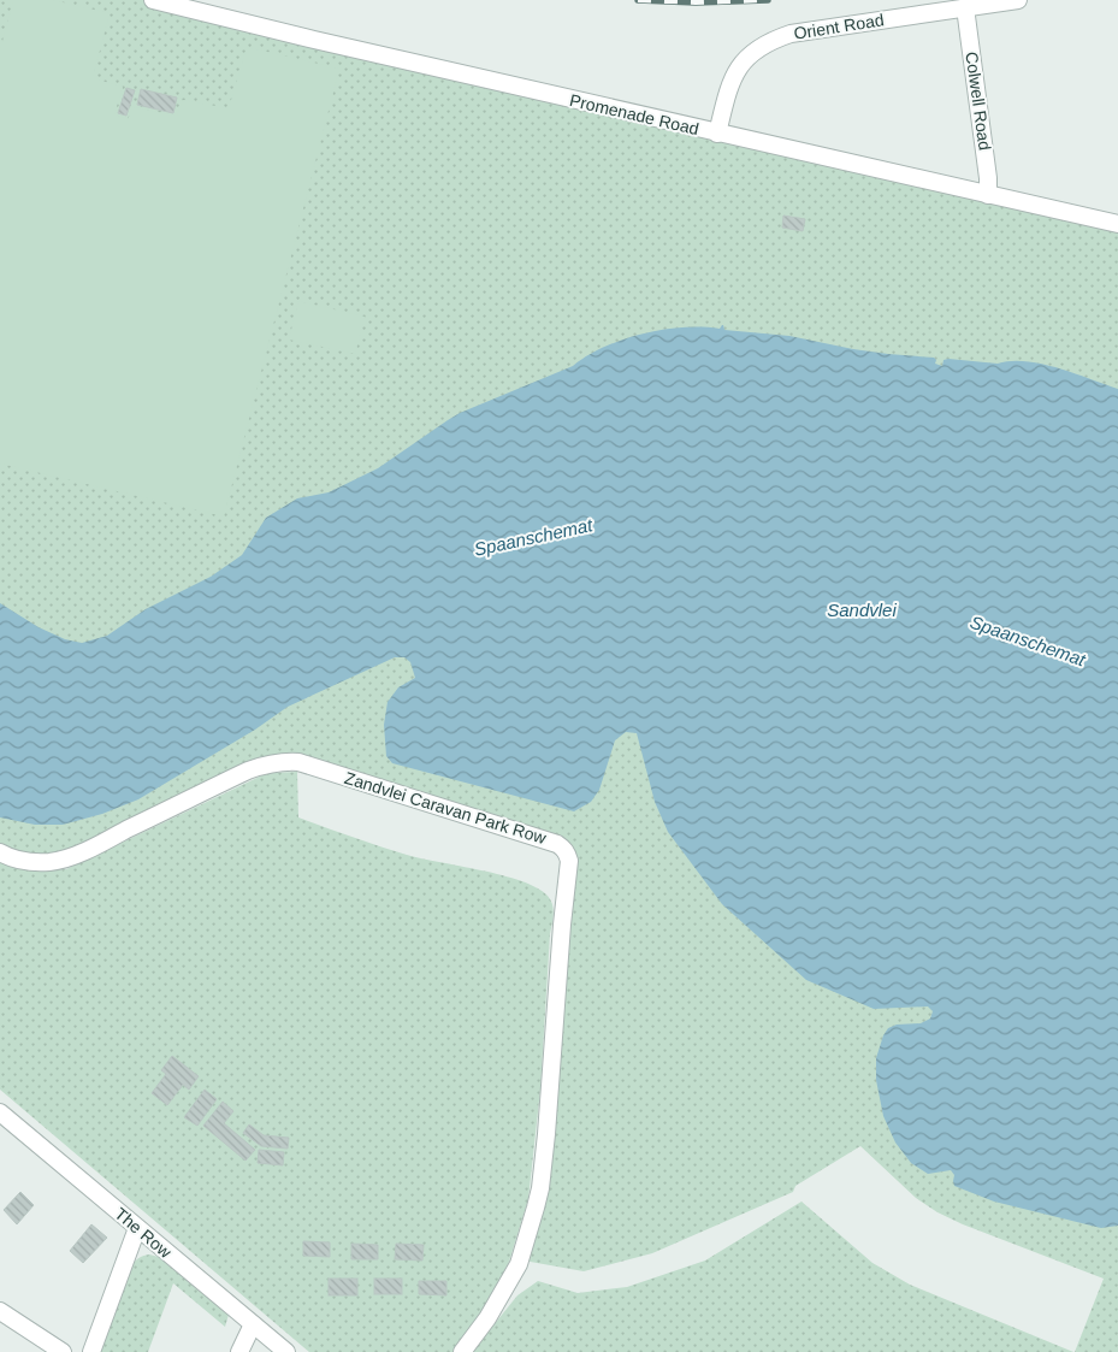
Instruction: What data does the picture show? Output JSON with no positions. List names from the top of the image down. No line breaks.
{"streets":{"street":["Orient Road","Colwell Road","Promenade Road","Zandvlei Caravan Park Row","The Row"]},"crossings":[["Orient Road","Colwell Road"],["Orient Road","Promenade Road"],["Colwell Road","Promenade Road"]],"water":["Spaanschemat","Sandvlei"]}
